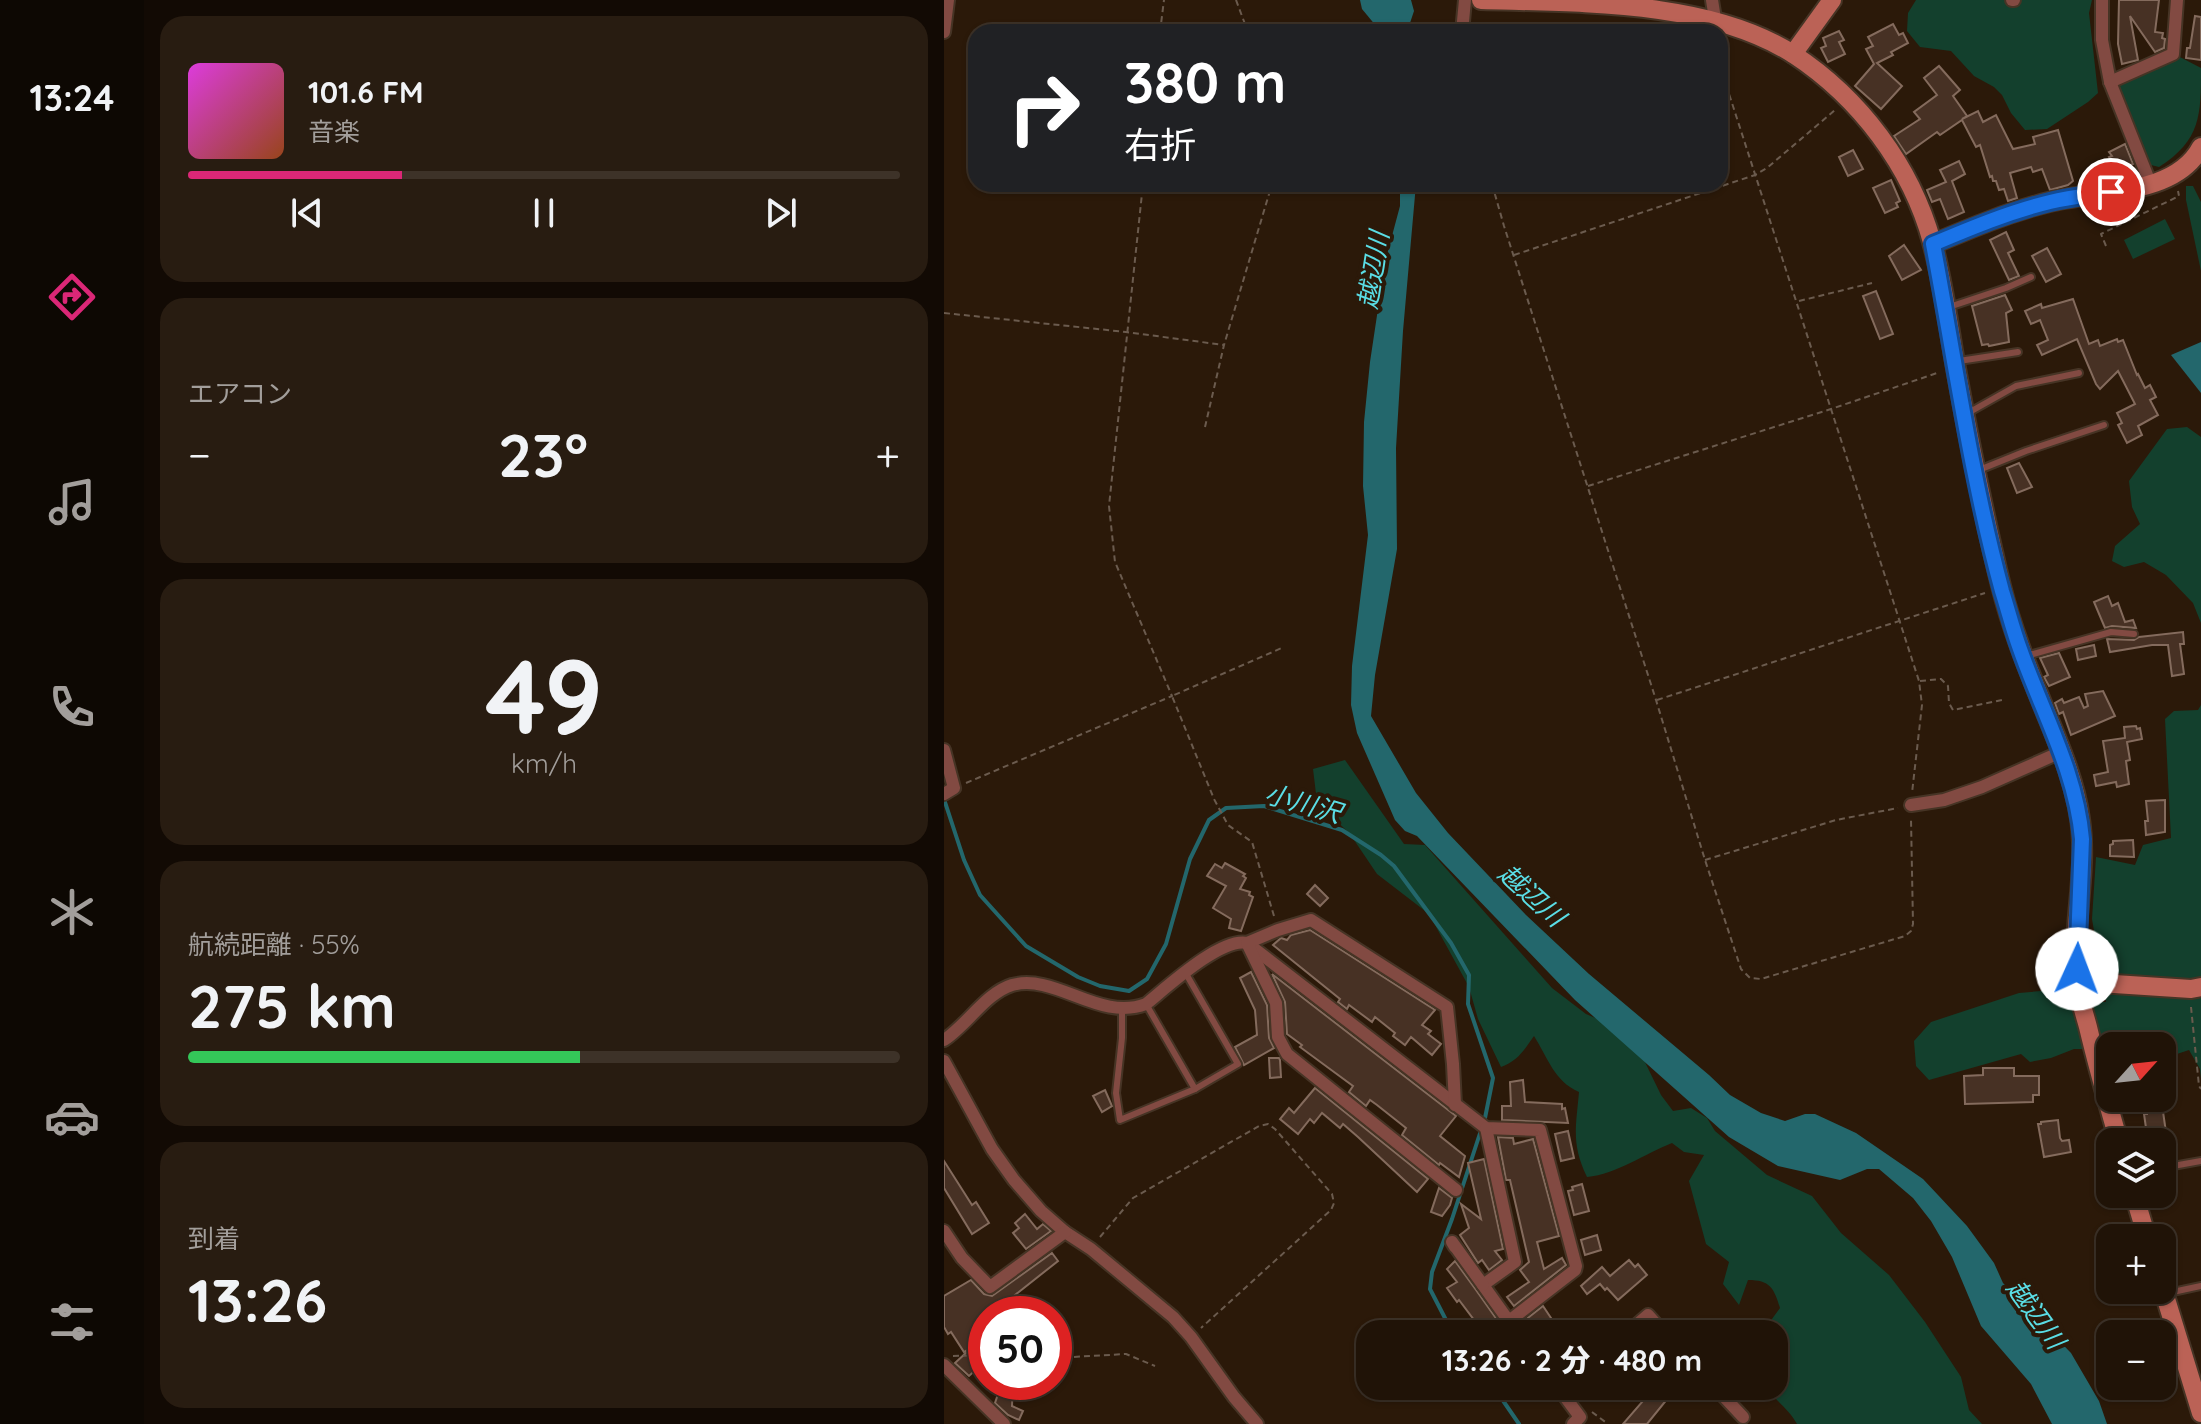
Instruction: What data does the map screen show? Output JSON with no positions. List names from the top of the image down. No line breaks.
{"water":["越辺川","小川沢"],"north":"top right","page":{"tabs":"13:24","turn":["380 m","右折"],"song":["101.6 FM","音楽"],"tile":["エアコン",["49","km/h"],["航続距離 · 55%","275 km"],["到着","13:26"]],"heat":["−","23°","+"],"map_buttons":["+","−"],"limit":"50","trip":"13:26 · 2 分 · 480 m"}}
